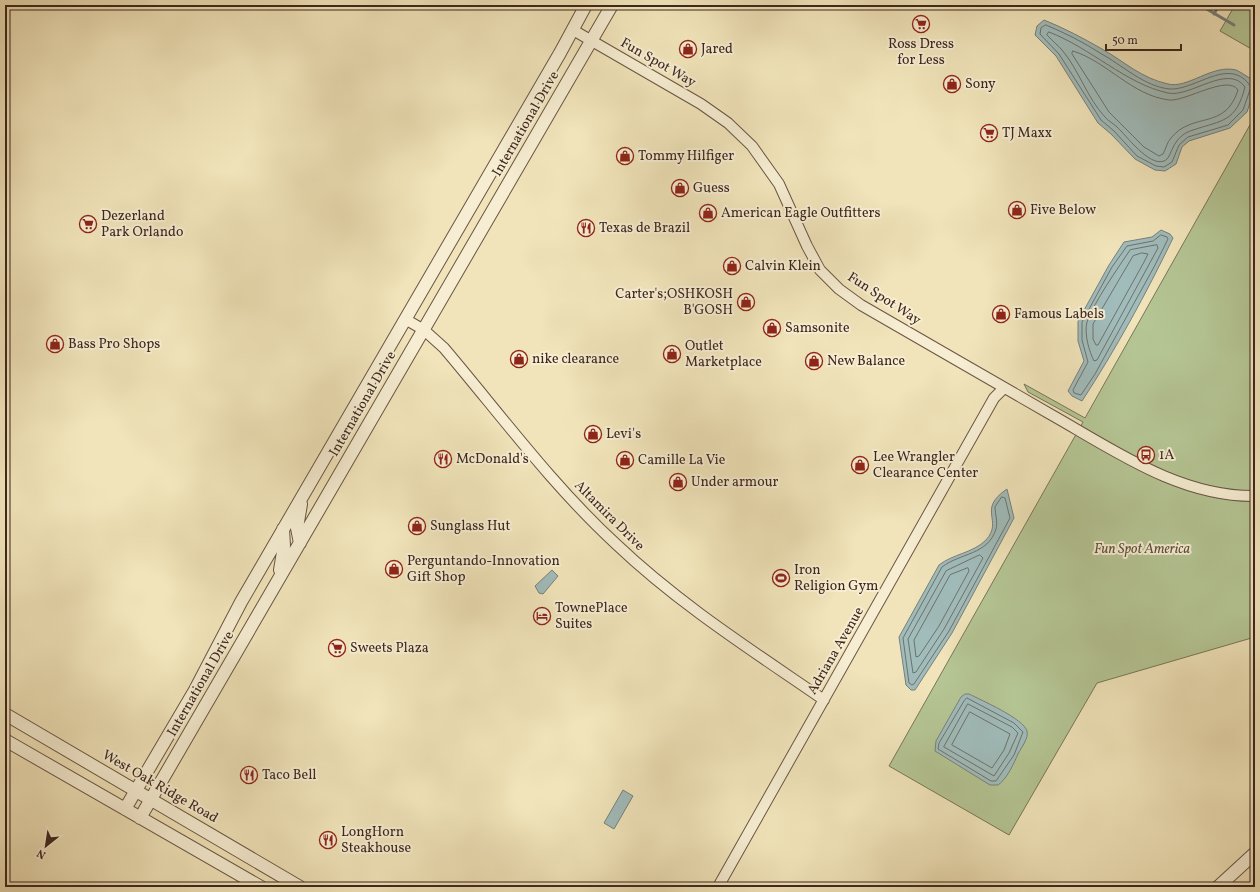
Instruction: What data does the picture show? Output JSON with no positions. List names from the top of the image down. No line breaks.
{"streets":{"street":["Fun Spot Way","International Drive","Altamira Drive","Adriana Avenue","West Oak Ridge Road"]},"crossings":[["Fun Spot Way","International Drive"],["Fun Spot Way","Adriana Avenue"],["International Drive","Altamira Drive"],["International Drive","West Oak Ridge Road"],["Altamira Drive","Adriana Avenue"]],"parks":["Fun Spot America"],"places":{"supermarket":["Ross Dress for Less","TJ Maxx","Dezerland Park Orlando","Sweets Plaza"],"shop":["Jared","Sony","Tommy Hilfiger","Guess","Five Below","American Eagle Outfitters","Calvin Klein","Carter's;OSHKOSH B'GOSH","Famous Labels","Samsonite","Bass Pro Shops","Outlet Marketplace","nike clearance","New Balance","Levi's","Camille La Vie","Lee Wrangler Clearance Center","Under armour","Sunglass Hut","Perguntando-Innovation Gift Shop"],"restaurant":["Texas de Brazil","McDonald's","Taco Bell","LongHorn Steakhouse"],"bus stop":["1A"],"sports":["Iron Religion Gym"],"hotel":["TownePlace Suites"]},"scale_bar":"50 m","north":"bottom left"}
